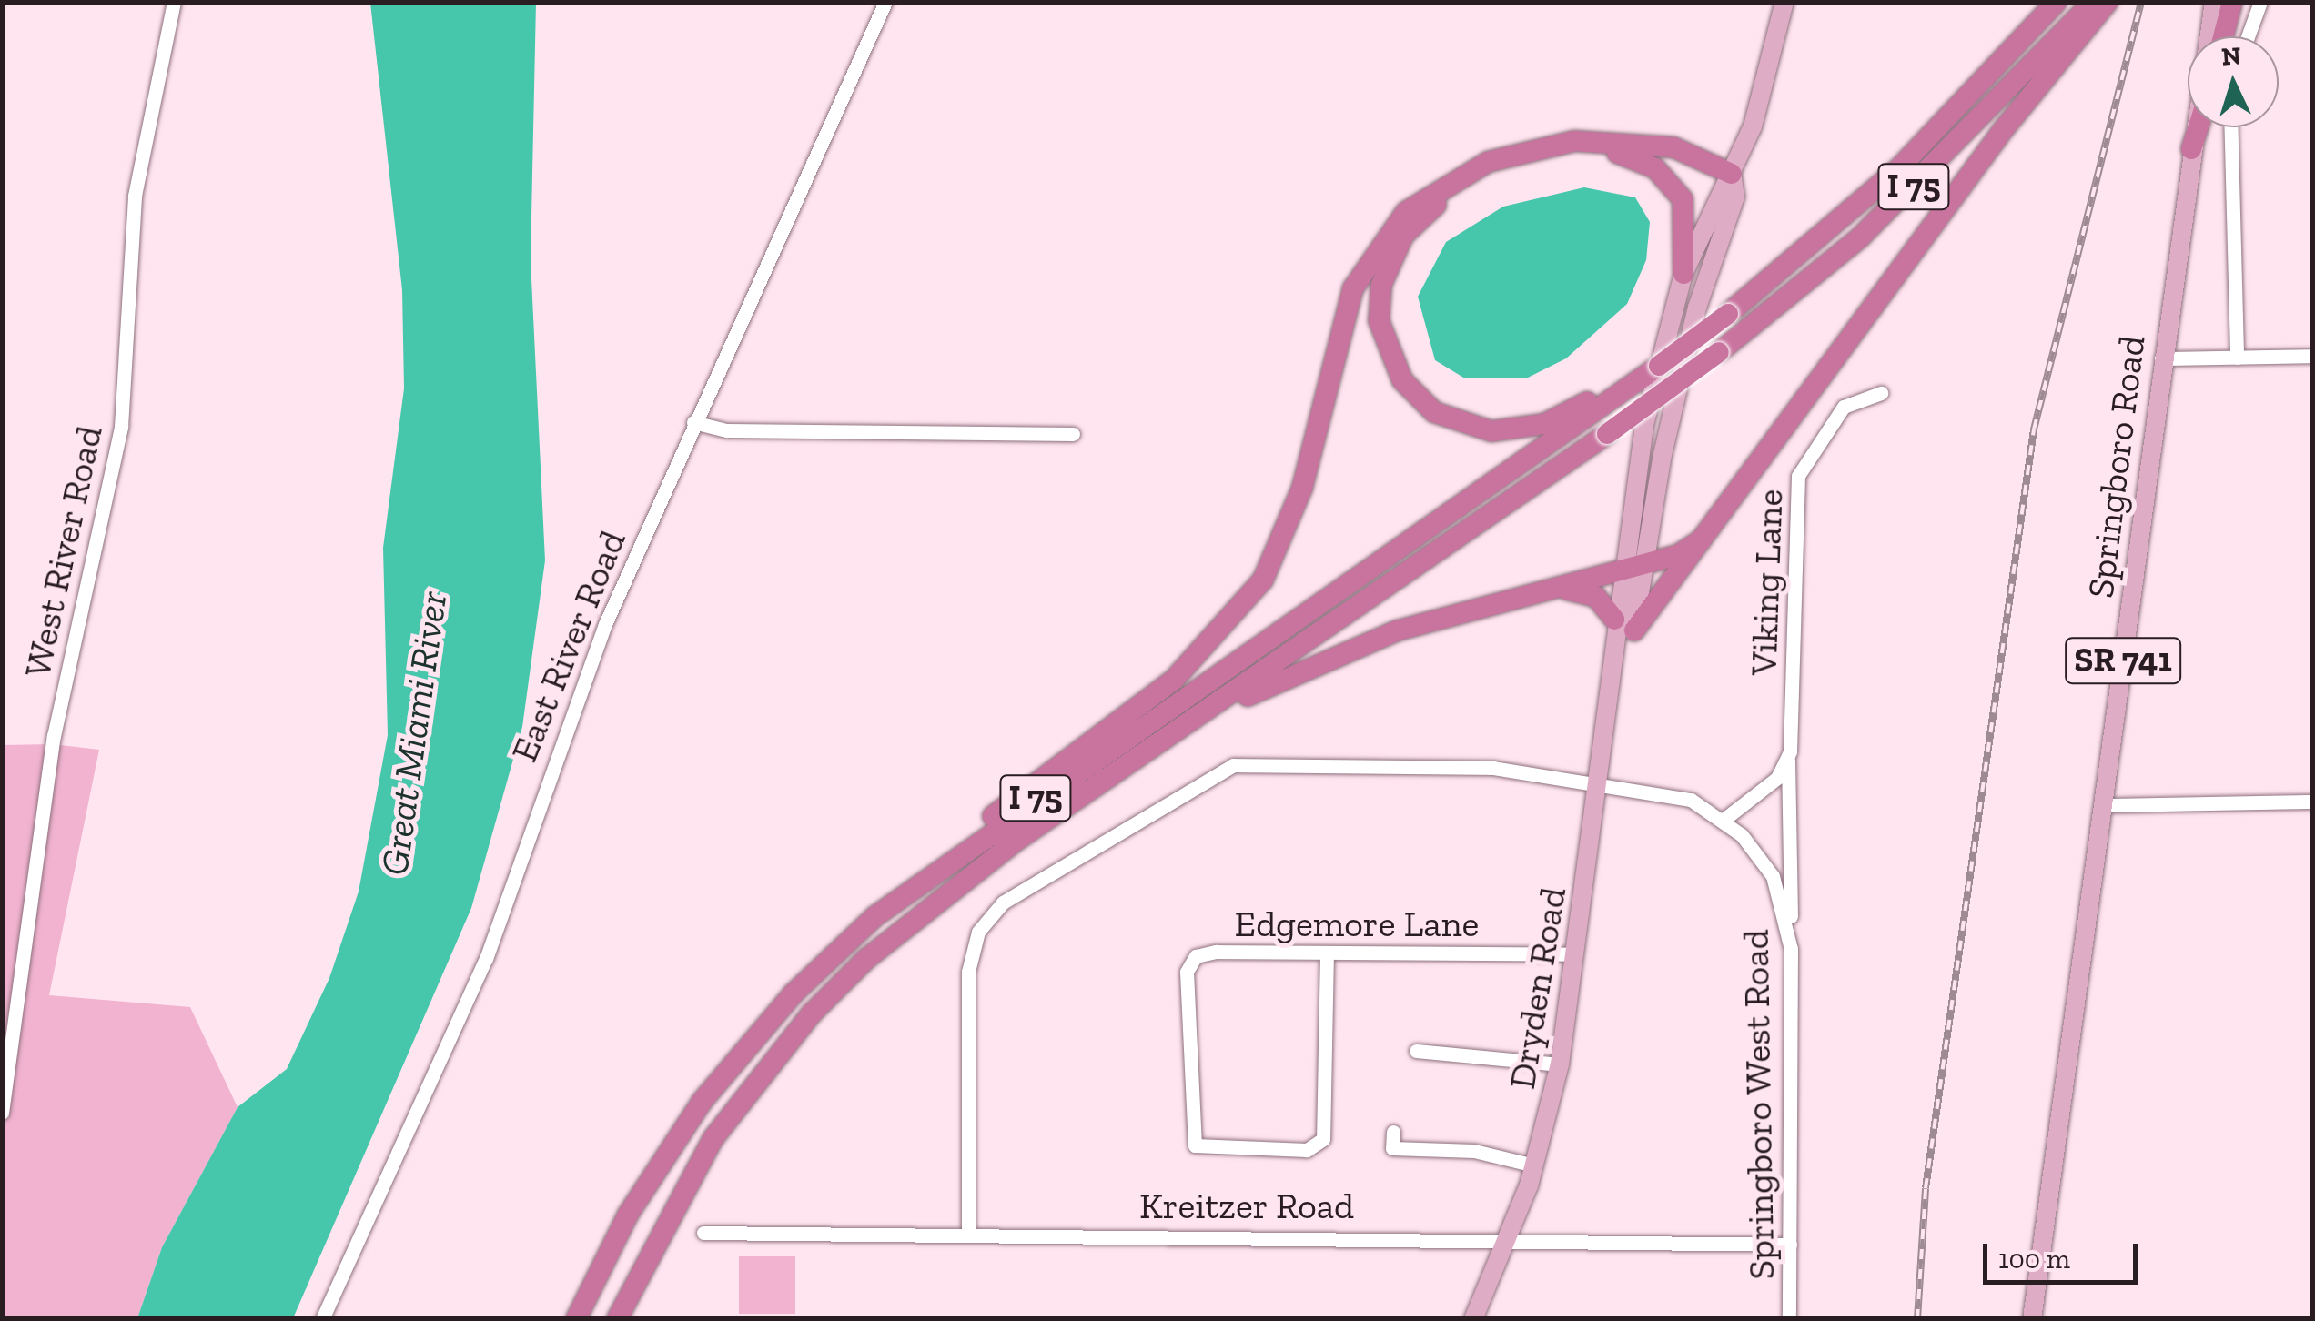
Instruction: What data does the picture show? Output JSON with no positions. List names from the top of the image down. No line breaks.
{"streets":{"highway":["I 75"],"main road":["Springboro Road","SR 741","Dryden Road"],"street":["West River Road","Viking Lane","East River Road","Edgemore Lane","Springboro West Road","Kreitzer Road"]},"crossings":[["Viking Lane","Springboro West Road"],["Edgemore Lane","Dryden Road"],["Dryden Road","Springboro West Road"],["Dryden Road","Kreitzer Road"],["Springboro West Road","Kreitzer Road"]],"water":["Great Miami River"],"scale_bar":"100 m","north":"top"}
